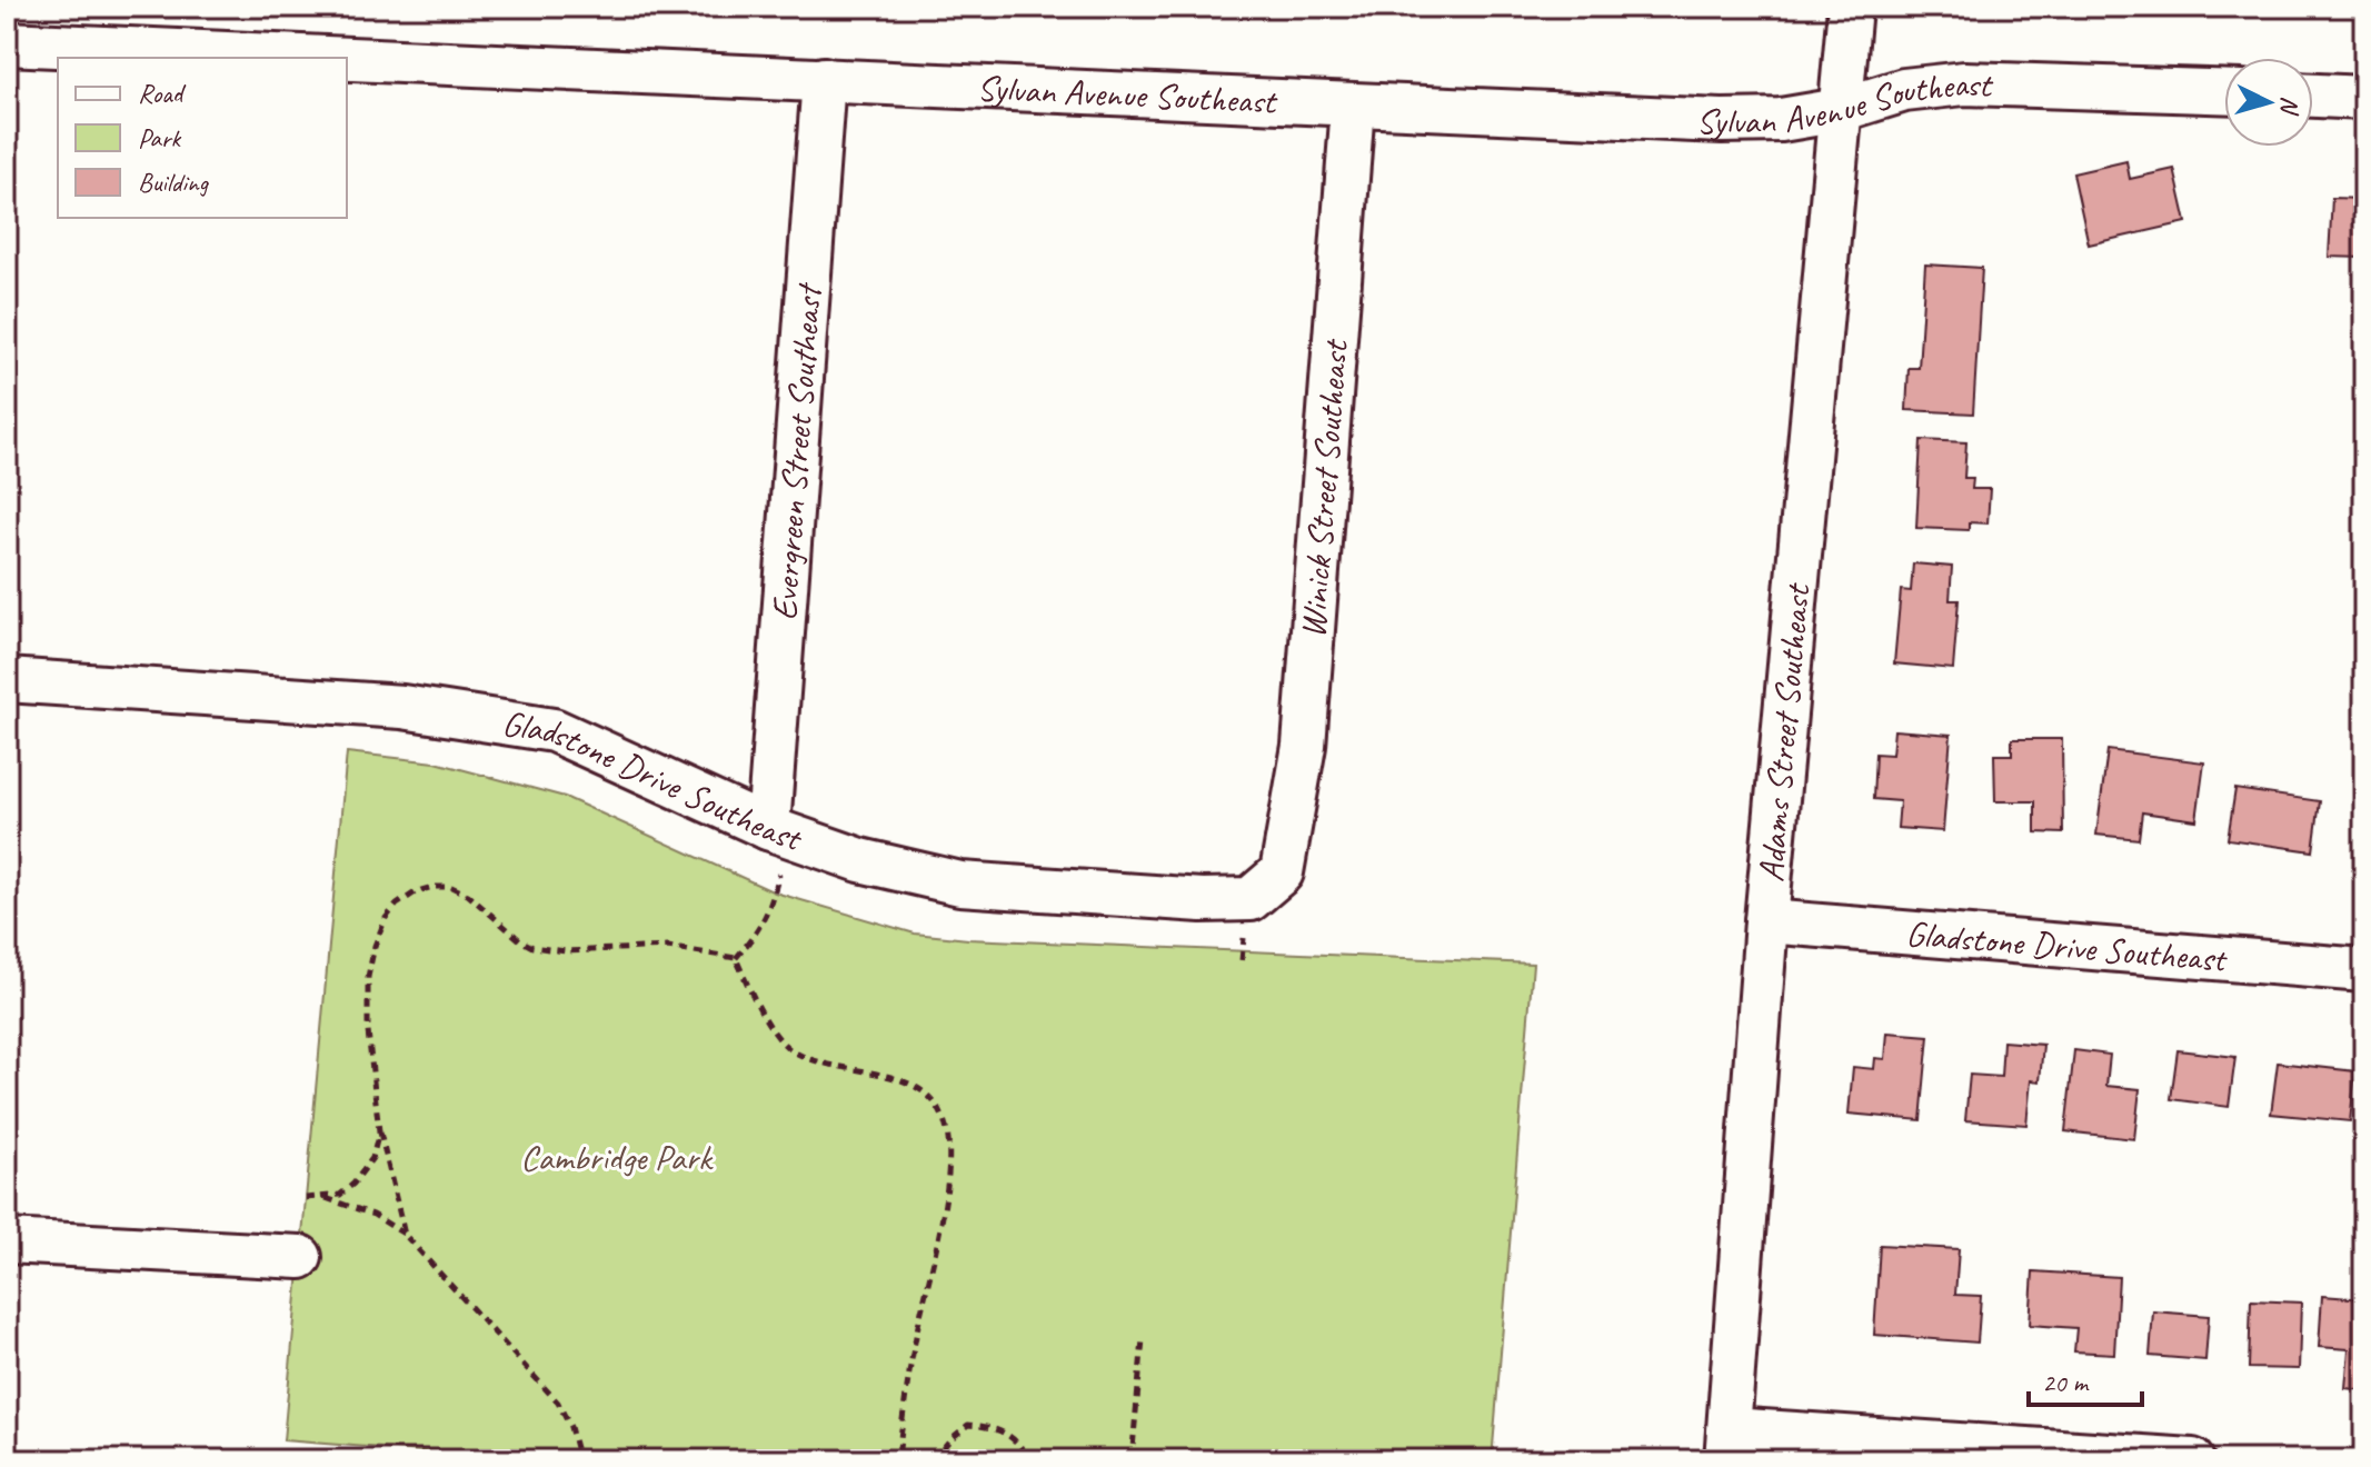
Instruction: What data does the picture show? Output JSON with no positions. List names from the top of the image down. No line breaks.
{"streets":{"street":["Sylvan Avenue Southeast","Evergreen Street Southeast","Winick Street Southeast","Adams Street Southeast","Gladstone Drive Southeast"]},"crossings":[["Sylvan Avenue Southeast","Evergreen Street Southeast"],["Sylvan Avenue Southeast","Winick Street Southeast"],["Sylvan Avenue Southeast","Adams Street Southeast"],["Evergreen Street Southeast","Gladstone Drive Southeast"],["Winick Street Southeast","Gladstone Drive Southeast"],["Adams Street Southeast","Gladstone Drive Southeast"]],"parks":["Cambridge Park"],"legend":["Road","Park","Building"],"scale_bar":"20 m","north":"right"}
